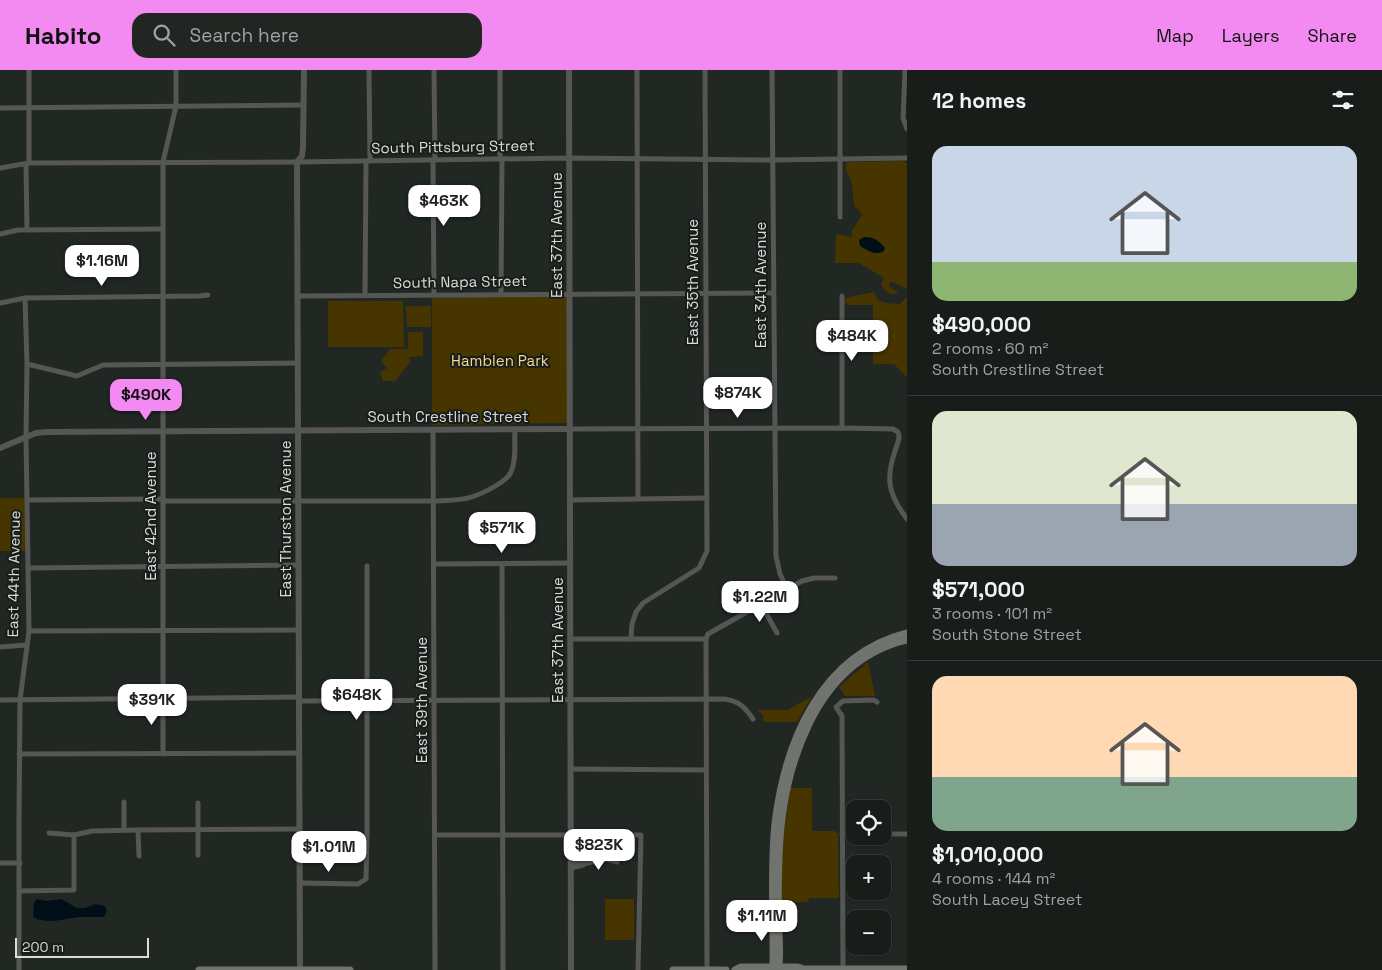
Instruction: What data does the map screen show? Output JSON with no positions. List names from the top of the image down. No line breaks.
{"streets":{"street":["South Pittsburg Street","East 37th Avenue","South Napa Street","East 35th Avenue","East 34th Avenue","South Crestline Street","East 42nd Avenue","East Thurston Avenue","East 44th Avenue","East 39th Avenue"]},"crossings":[["South Pittsburg Street","East 37th Avenue"],["South Pittsburg Street","East 35th Avenue"],["South Pittsburg Street","East 34th Avenue"],["South Pittsburg Street","East 42nd Avenue"],["South Pittsburg Street","East Thurston Avenue"],["East 37th Avenue","South Napa Street"],["East 37th Avenue","South Crestline Street"],["South Napa Street","East 35th Avenue"],["South Napa Street","East 34th Avenue"],["South Napa Street","East Thurston Avenue"],["East 35th Avenue","South Crestline Street"],["East 34th Avenue","South Crestline Street"],["South Crestline Street","East 42nd Avenue"],["South Crestline Street","East Thurston Avenue"],["South Crestline Street","East 44th Avenue"],["South Crestline Street","East 39th Avenue"]],"parks":["Hamblen Park"],"scale_bar":"200 m","page":{"header":"Habito","search":"Search here","nav":["Map","Layers","Share"],"heading":"12 homes","list":[{"name":"$490,000","note":"2 rooms · 60 m² · South Crestline Street"},{"name":"$571,000","note":"3 rooms · 101 m² · South Stone Street"},{"name":"$1,010,000","note":"4 rooms · 144 m² · South Lacey Street"}],"price":["$463K","$1.16M","$484K","$874K","$490K","$571K","$1.22M","$648K","$391K","$823K","$1.01M","$1.11M"],"map_buttons":["+","−"],"scale":"200 m"}}
